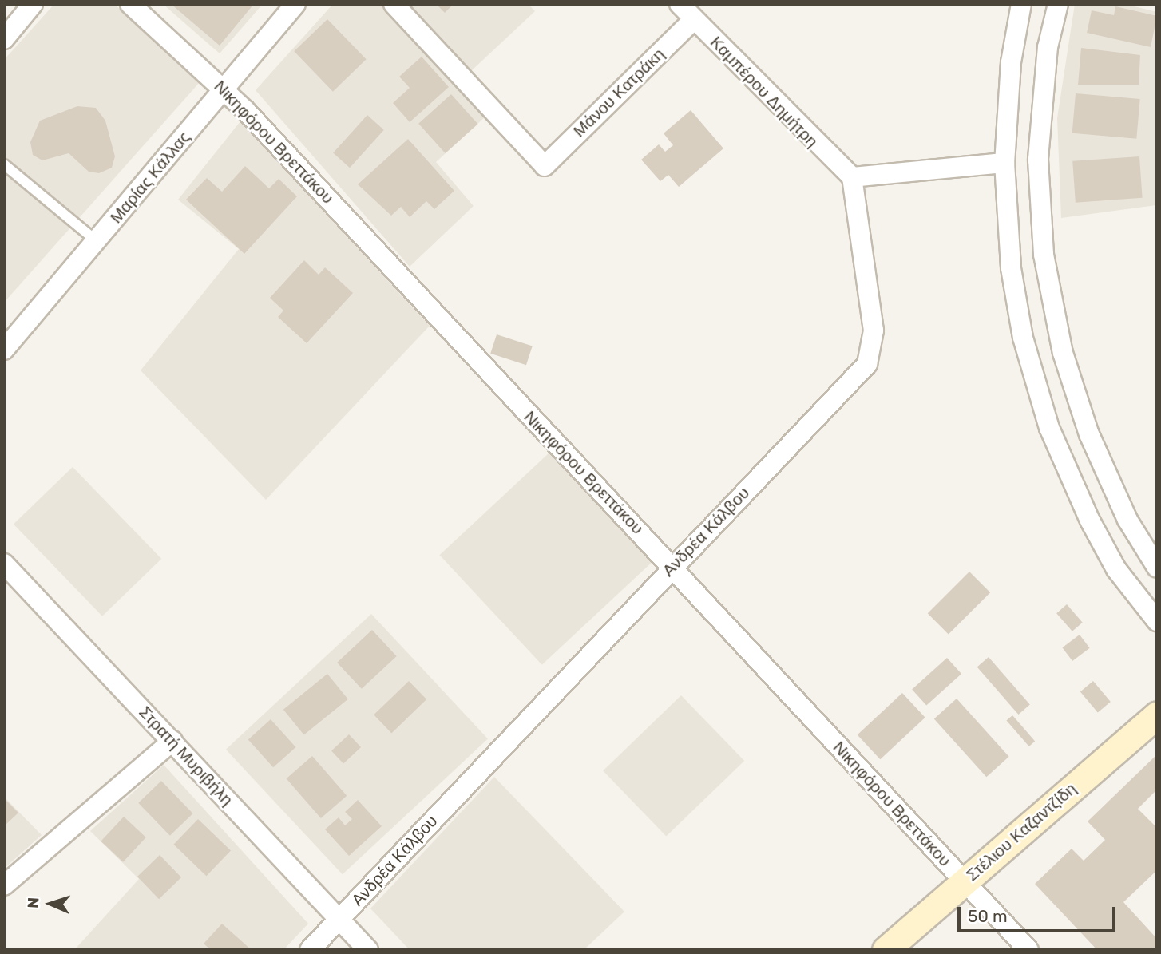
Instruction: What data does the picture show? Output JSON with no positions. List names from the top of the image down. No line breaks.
{"streets":{"main road":["Στέλιου Καζαντζίδη"],"street":["Καμπέρου Δημήτρη","Μάνου Κατράκη","Νικηφόρου Βρεττάκου","Μαρίας Κάλλας","Ανδρέα Κάλβου","Στρατή Μυριβήλη"]},"crossings":[["Καμπέρου Δημήτρη","Μάνου Κατράκη"],["Καμπέρου Δημήτρη","Ανδρέα Κάλβου"],["Νικηφόρου Βρεττάκου","Μαρίας Κάλλας"],["Νικηφόρου Βρεττάκου","Ανδρέα Κάλβου"],["Νικηφόρου Βρεττάκου","Στέλιου Καζαντζίδη"],["Ανδρέα Κάλβου","Στρατή Μυριβήλη"]],"scale_bar":"50 m","north":"left"}
